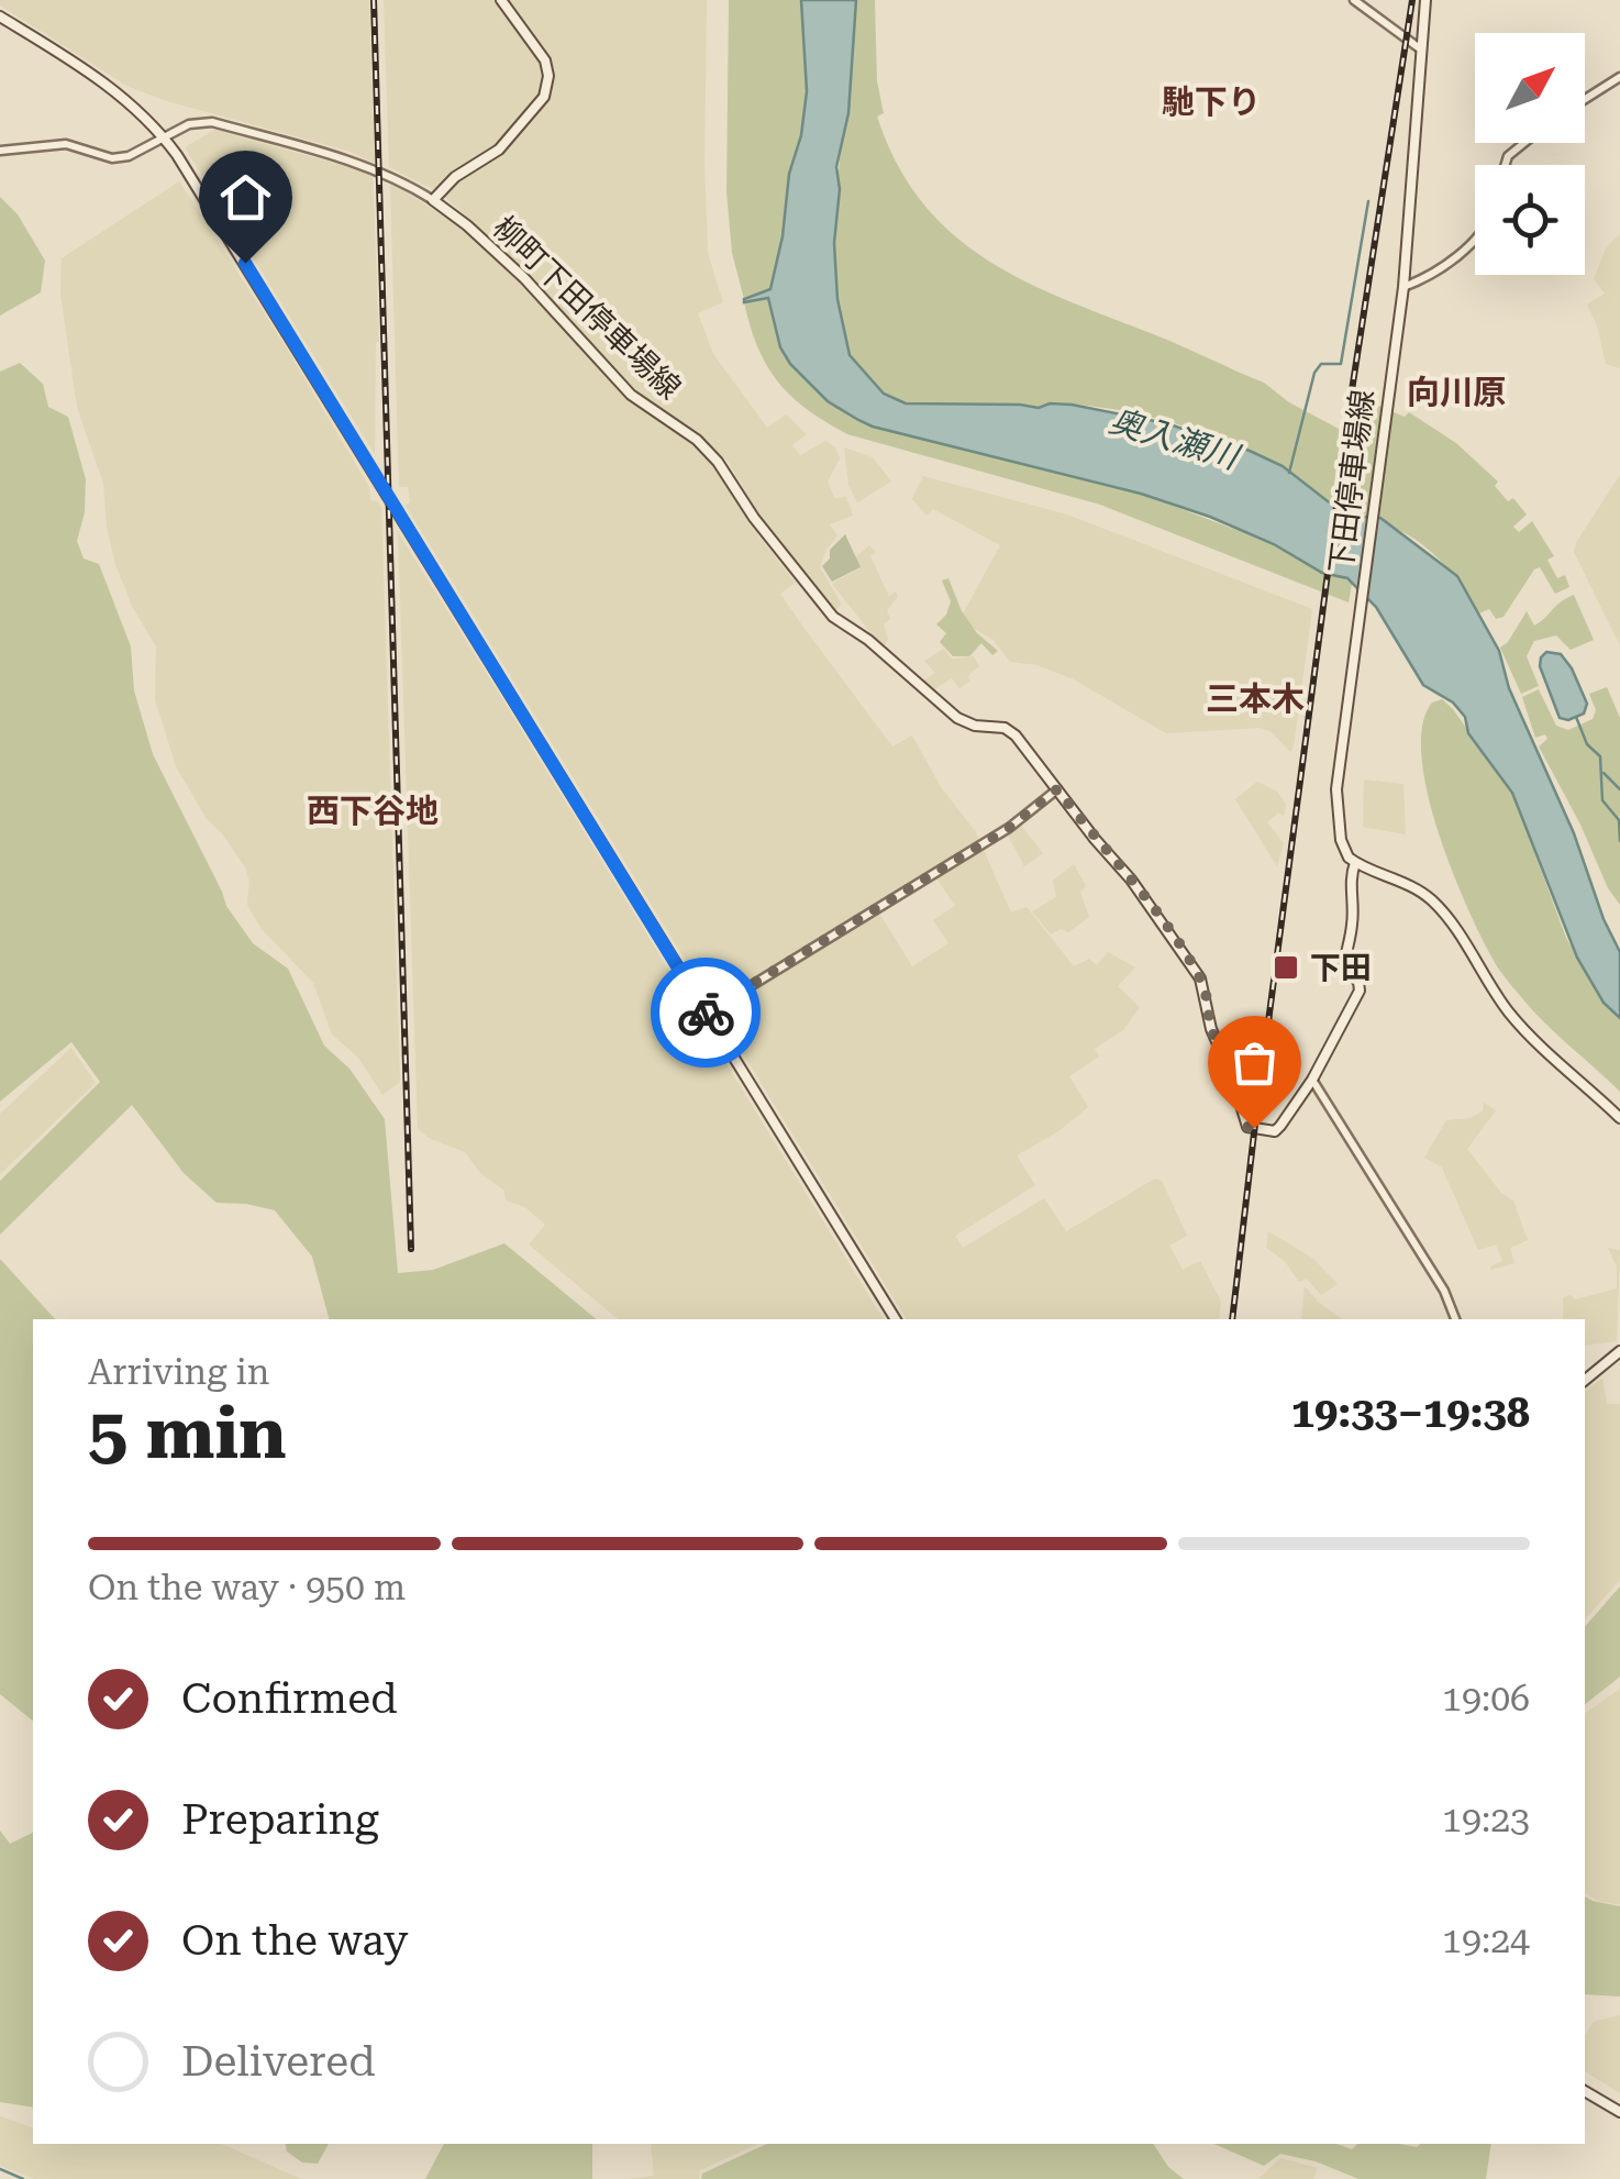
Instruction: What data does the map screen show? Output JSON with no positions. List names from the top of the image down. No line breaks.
{"streets":{"main road":["柳町下田停車場線","下田停車場線"]},"crossings":[["柳町下田停車場線","下田停車場線"]],"districts":["馳下り","向川原","三本木","西下谷地"],"water":["奥入瀬川"],"places":{"transit":["下田"]},"north":"top right","page":{"heading":["5 min","Arriving in","19:33–19:38"],"bar":"On the way · 950 m","list":[["Confirmed","19:06"],["Preparing","19:23"],["On the way","19:24"],"Delivered"]}}
